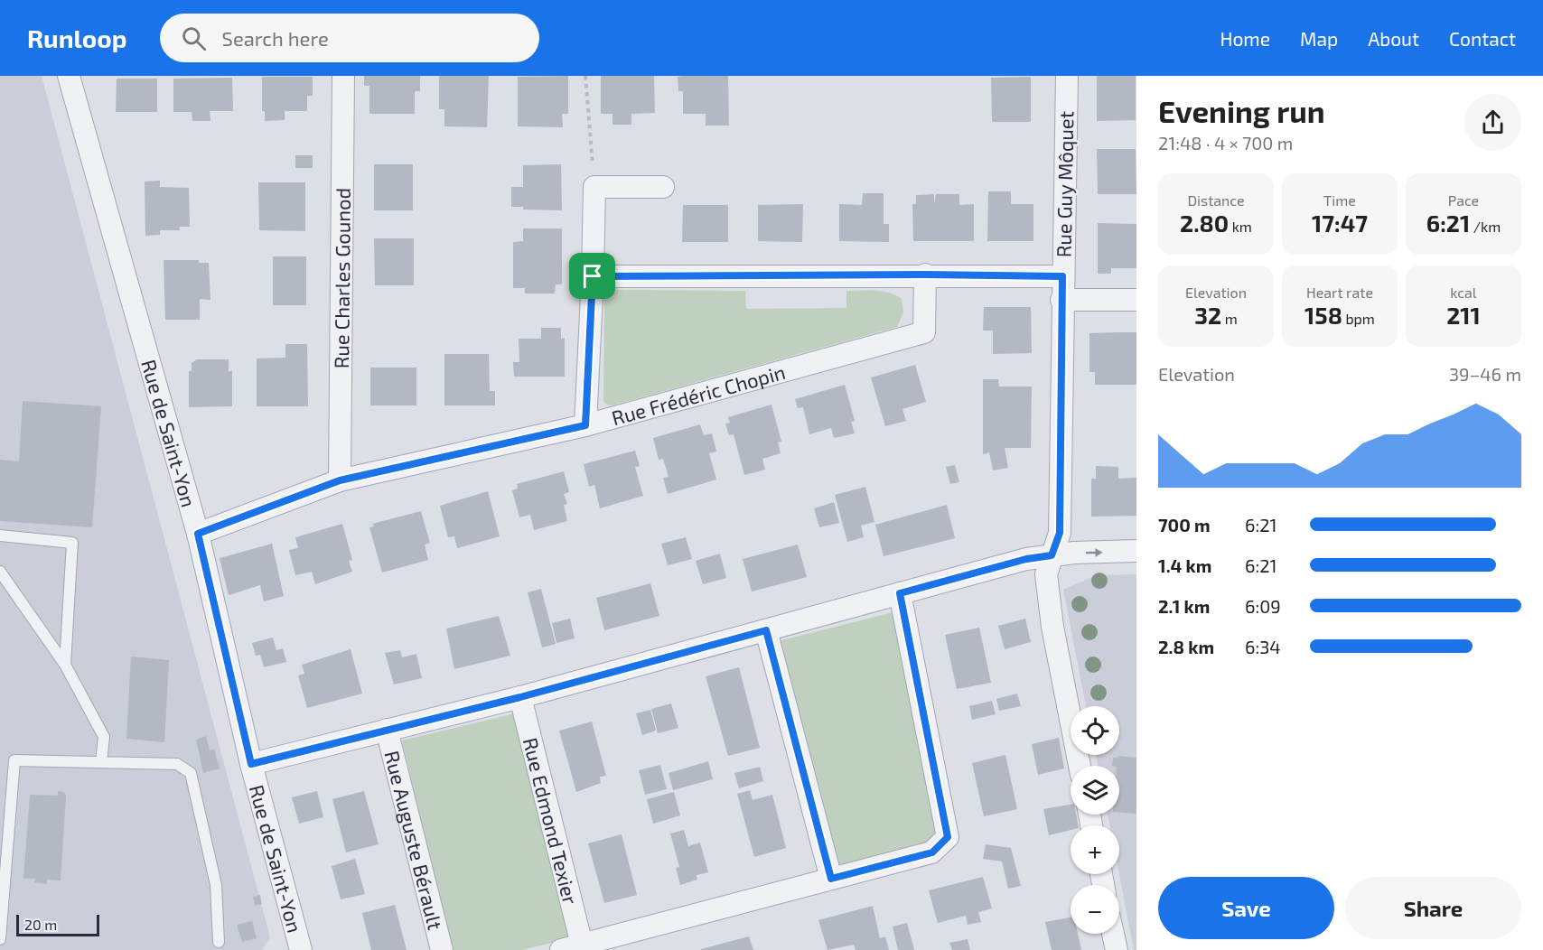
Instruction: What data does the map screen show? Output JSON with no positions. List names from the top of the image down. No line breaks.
{"streets":{"street":["Rue Guy Môquet","Rue Charles Gounod","Rue Frédéric Chopin","Rue de Saint-Yon","Rue Edmond Texier","Rue Auguste Bérault"]},"crossings":[["Rue Charles Gounod","Rue Frédéric Chopin"],["Rue Frédéric Chopin","Rue de Saint-Yon"]],"scale_bar":"20 m","page":{"header":"Runloop","search":"Search here","nav":["Home","Map","About","Contact"],"heading":["Evening run","21:48 · 4 × 700 m"],"stats":[["Distance","2.80 km"],["Time","17:47"],["Pace","6:21 /km"],["Elevation","32 m"],["Heart rate","158 bpm"],["kcal","211"]],"chart":["Elevation","39–46 m"],"list":[{"name":"700 m","note":"6:21"},{"name":"1.4 km","note":"6:21"},{"name":"2.1 km","note":"6:09"},{"name":"2.8 km","note":"6:34"}],"map_buttons":["+","−"],"buttons":["Save","Share"],"scale":"20 m"}}
